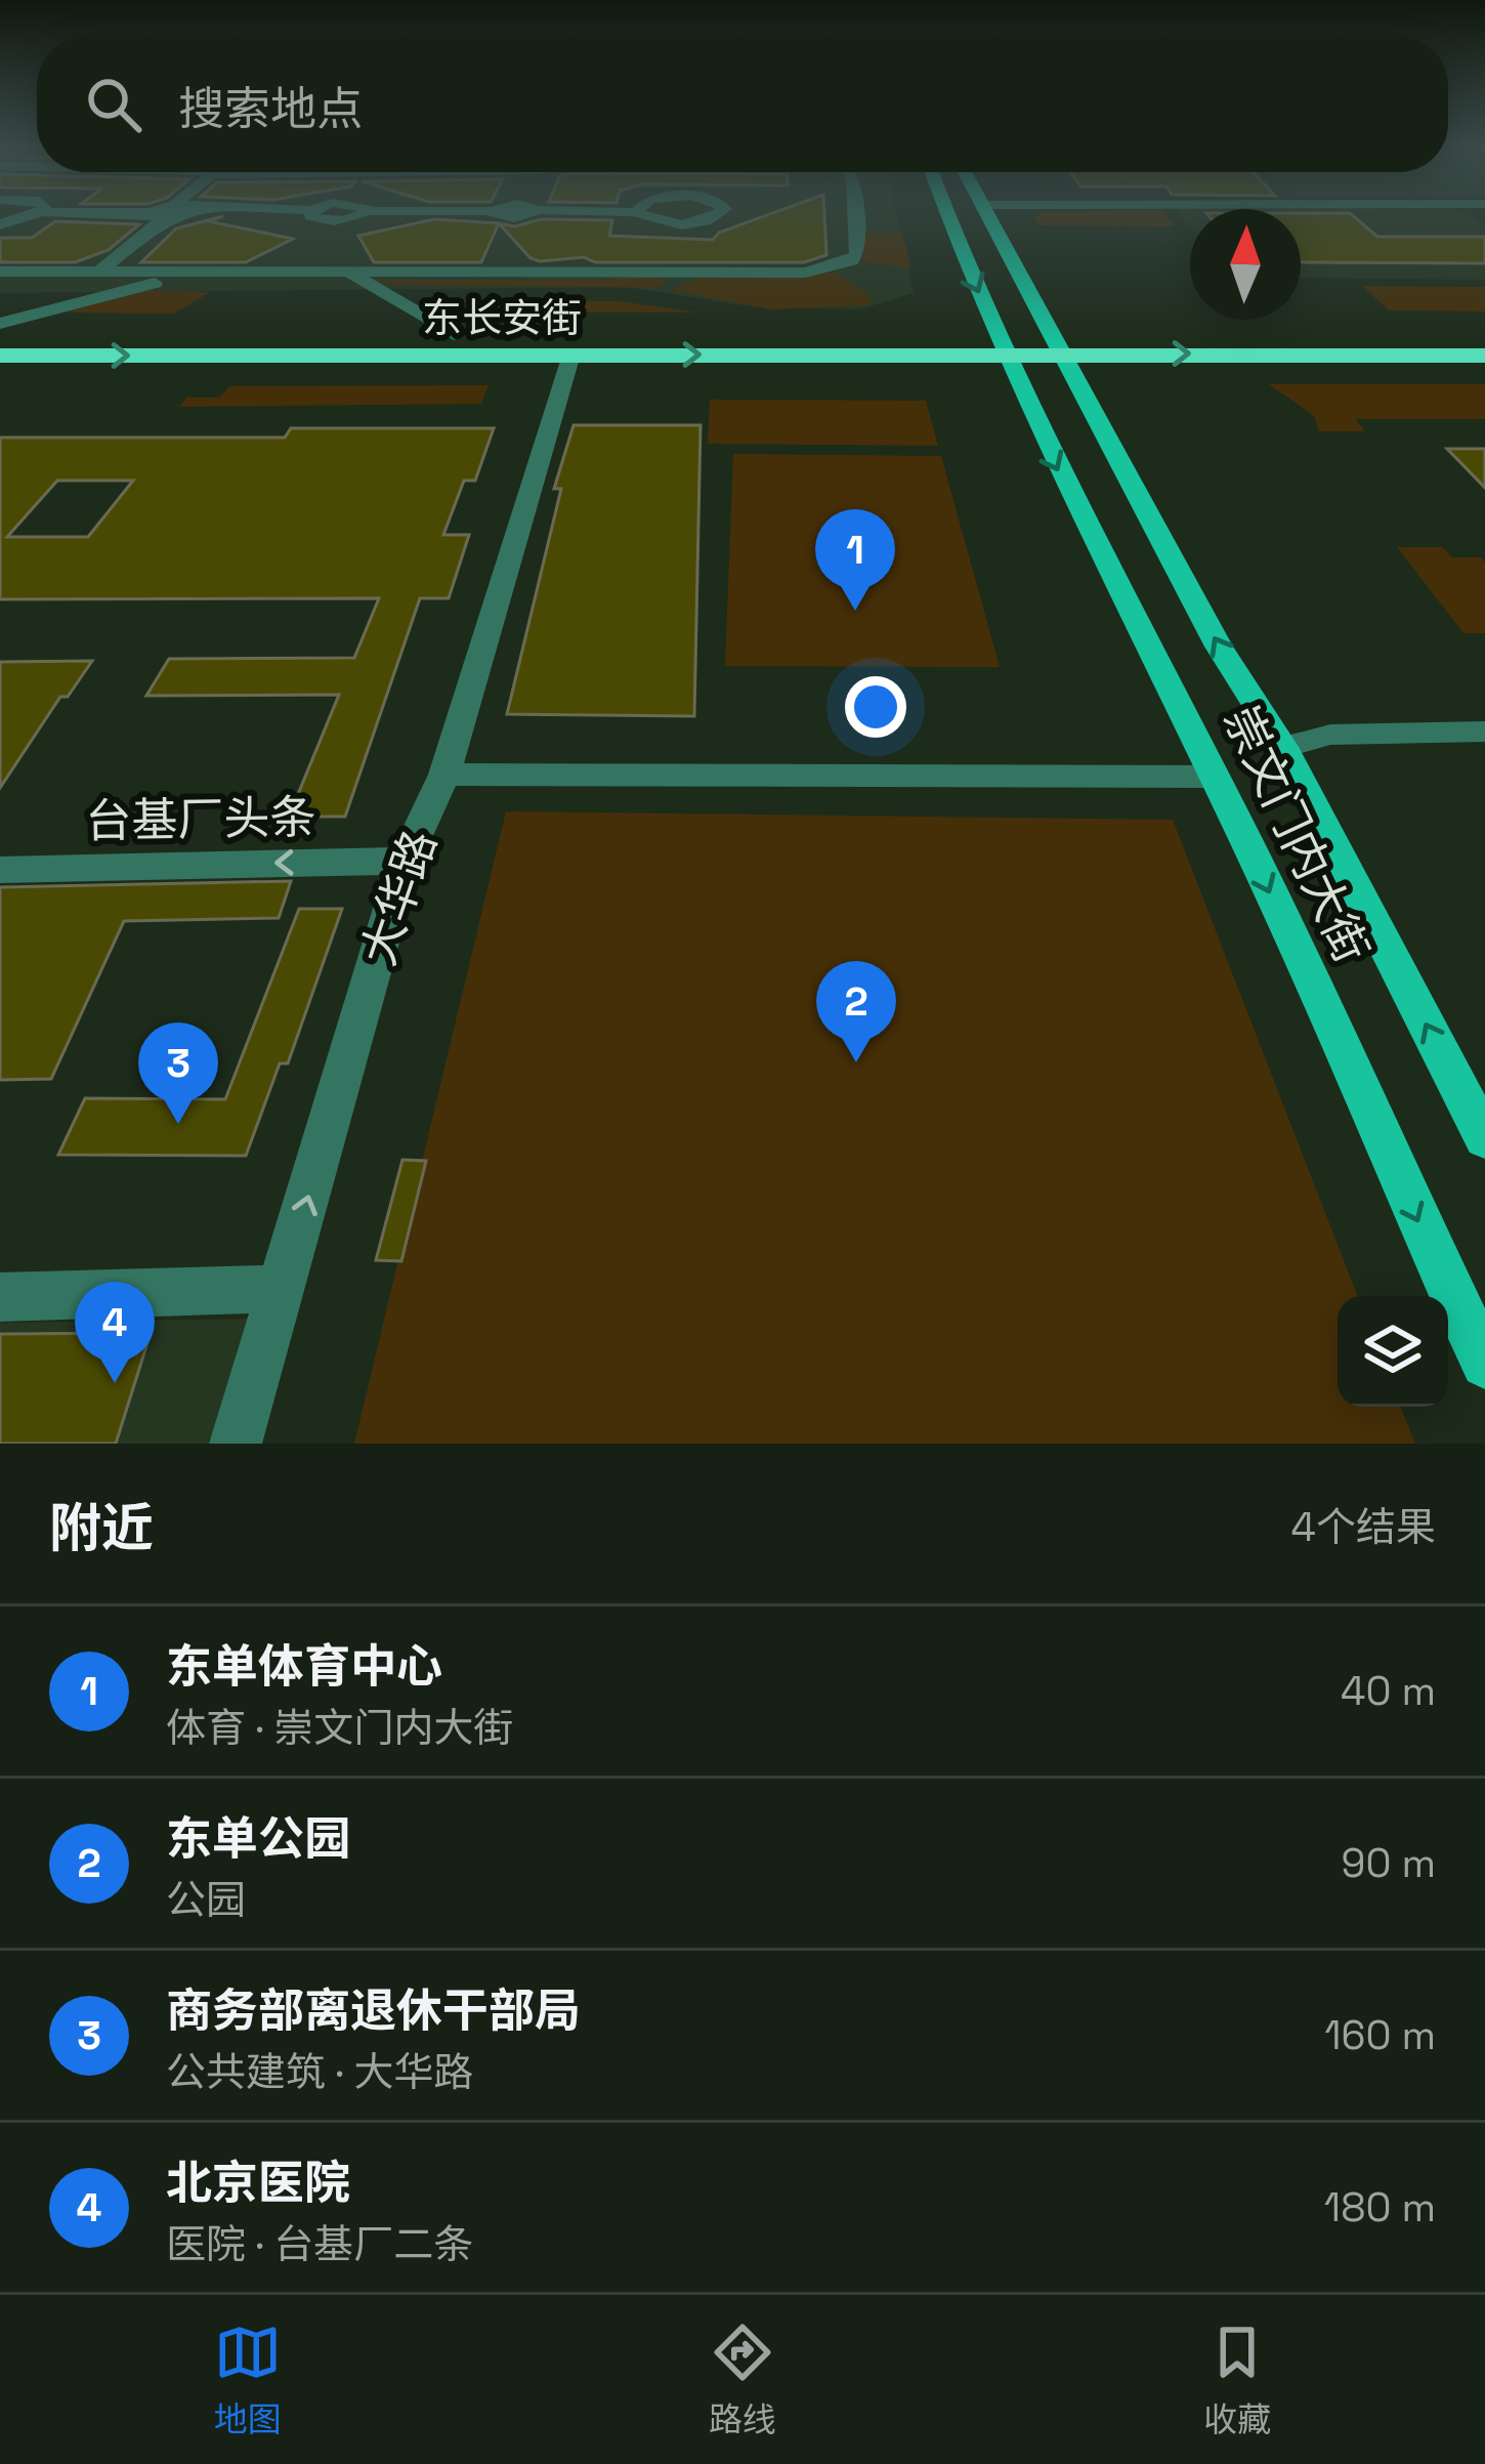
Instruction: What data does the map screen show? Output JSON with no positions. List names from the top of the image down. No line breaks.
{"streets":{"highway":["东长安街"],"main road":["崇文门内大街"],"street":["台基厂头条","大华路"]},"crossings":[["东长安街","崇文门内大街"],["东长安街","大华路"],["台基厂头条","大华路"]],"one_way":["台基厂头条","大华路"],"north":"top","page":{"search":"搜索地点","pins":["1","2","3","4"],"heading":["附近","4个结果"],"list":[{"mark":"1","name":"东单体育中心","note":"体育 · 崇文门内大街","value":"40 m"},{"mark":"2","name":"东单公园","note":"公园","value":"90 m"},{"mark":"3","name":"商务部离退休干部局","note":"公共建筑 · 大华路","value":"160 m"},{"mark":"4","name":"北京医院","note":"医院 · 台基厂二条","value":"180 m"}],"nav":["地图","路线","收藏"]}}
